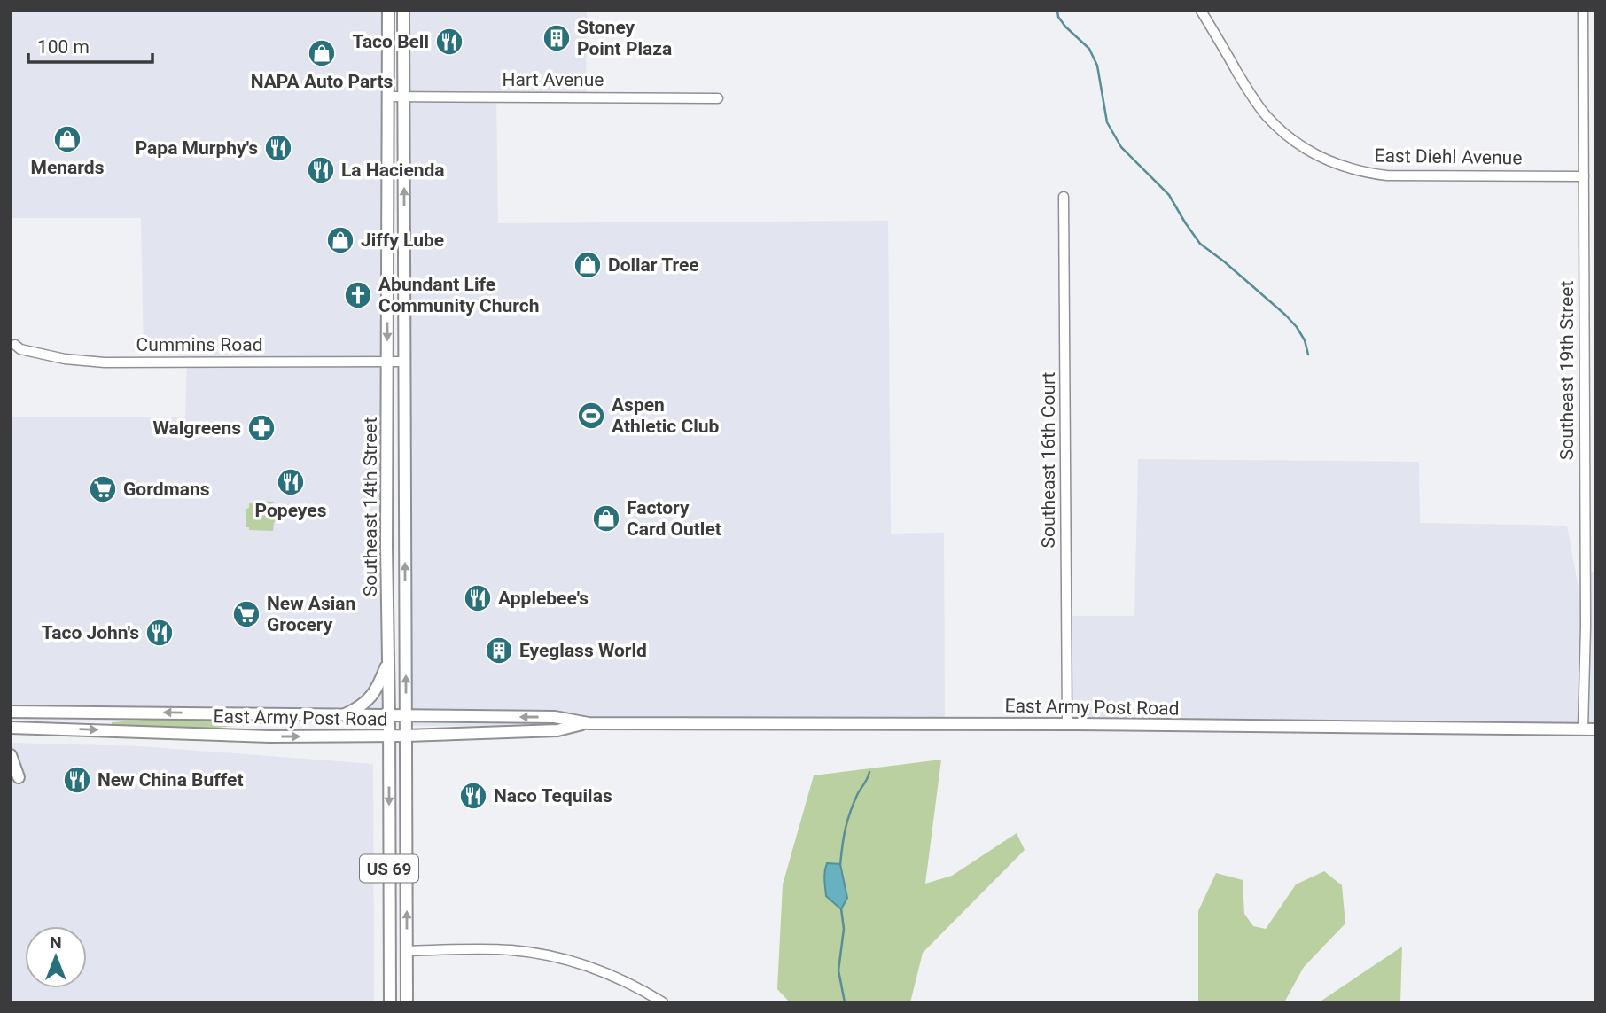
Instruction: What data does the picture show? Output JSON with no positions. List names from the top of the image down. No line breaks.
{"streets":{"main road":["Southeast 14th Street","East Army Post Road","US 69"],"street":["Hart Avenue","East Diehl Avenue","Cummins Road","Southeast 19th Street","Southeast 16th Court"]},"crossings":[["Hart Avenue","Southeast 14th Street"],["East Diehl Avenue","Southeast 19th Street"],["Cummins Road","Southeast 14th Street"],["Southeast 19th Street","East Army Post Road"],["Southeast 16th Court","East Army Post Road"],["Southeast 14th Street","East Army Post Road"]],"places":{"building":["Stoney Point Plaza","Eyeglass World"],"restaurant":["Taco Bell","Papa Murphy's","La Hacienda","Popeyes","Applebee's","Taco John's","New China Buffet","Naco Tequilas"],"shop":["NAPA Auto Parts","Menards","Jiffy Lube","Dollar Tree","Factory Card Outlet"],"church":["Abundant Life Community Church"],"sports":["Aspen Athletic Club"],"pharmacy":["Walgreens"],"supermarket":["Gordmans","New Asian Grocery"]},"scale_bar":"100 m","north":"top"}
